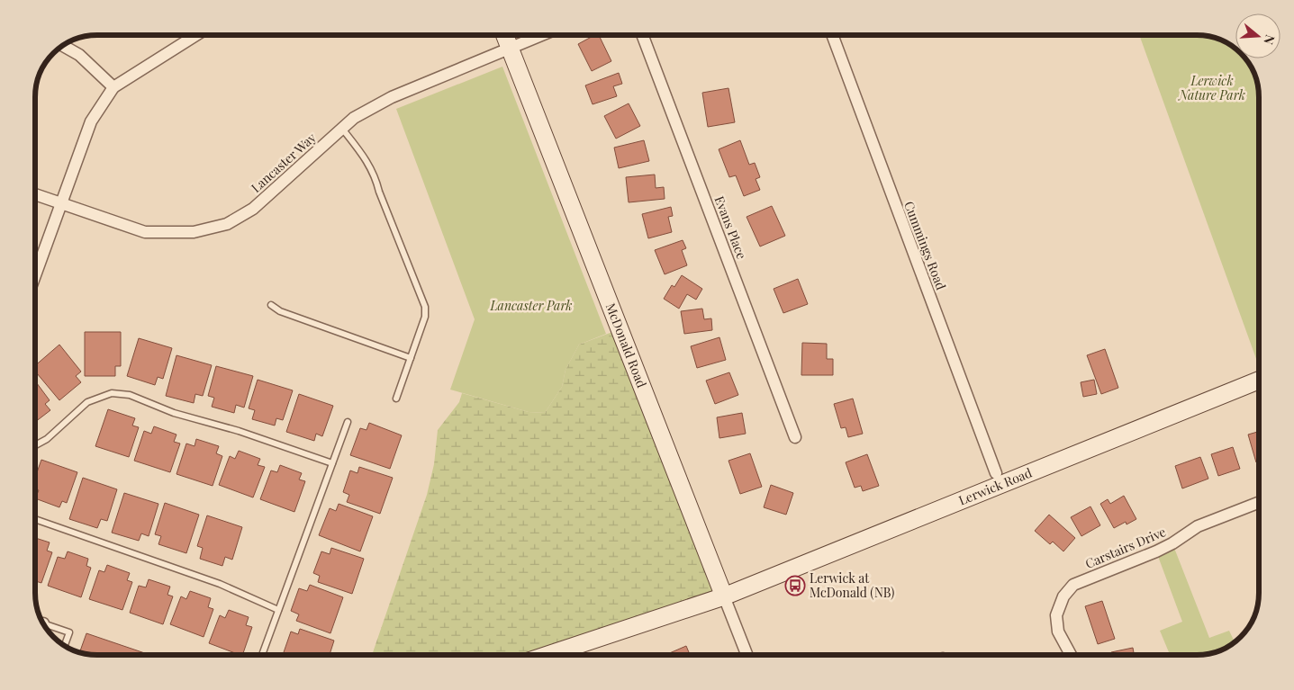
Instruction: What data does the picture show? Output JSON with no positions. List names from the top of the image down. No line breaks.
{"streets":{"main road":["McDonald Road","Lerwick Road"],"street":["Lancaster Way","Evans Place","Cummings Road","Carstairs Drive"]},"crossings":[["Lancaster Way","McDonald Road"],["McDonald Road","Lerwick Road"]],"parks":["Lerwick Nature Park","Lancaster Park"],"places":{"bus stop":["Lerwick at McDonald (NB)"]},"north":"right"}
